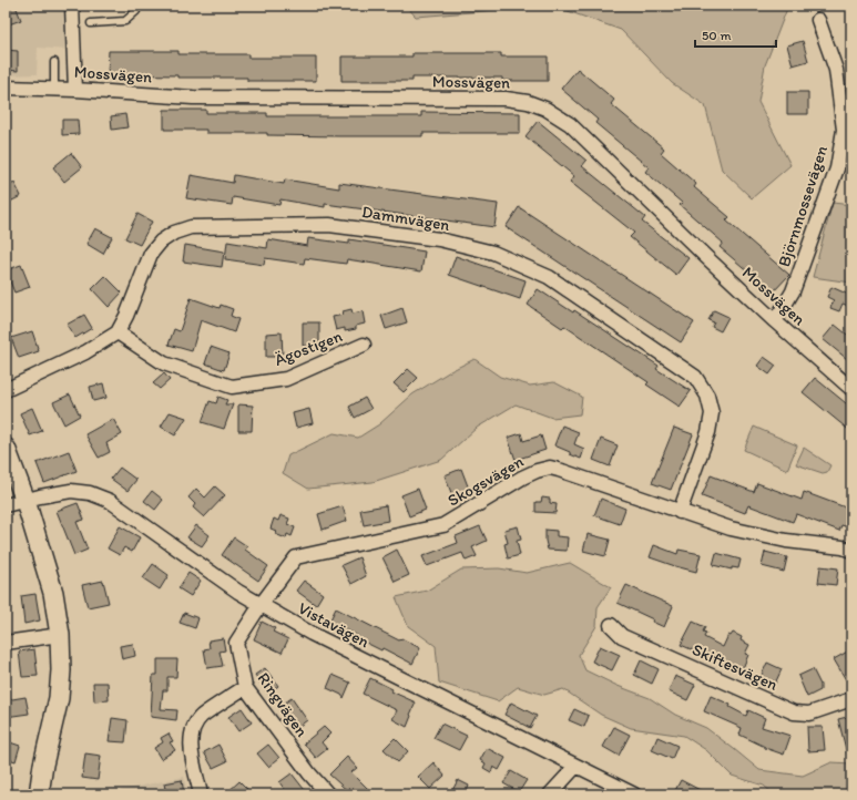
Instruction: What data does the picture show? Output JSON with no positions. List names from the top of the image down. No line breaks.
{"streets":{"street":["Mossvägen","Björnmossevägen","Dammvägen","Ägostigen","Skogsvägen","Vistavägen","Skiftesvägen","Ringvägen"]},"crossings":[["Mossvägen","Björnmossevägen"],["Dammvägen","Ägostigen"],["Dammvägen","Skogsvägen"],["Skogsvägen","Vistavägen"],["Skogsvägen","Ringvägen"],["Vistavägen","Ringvägen"]],"scale_bar":"50 m"}
